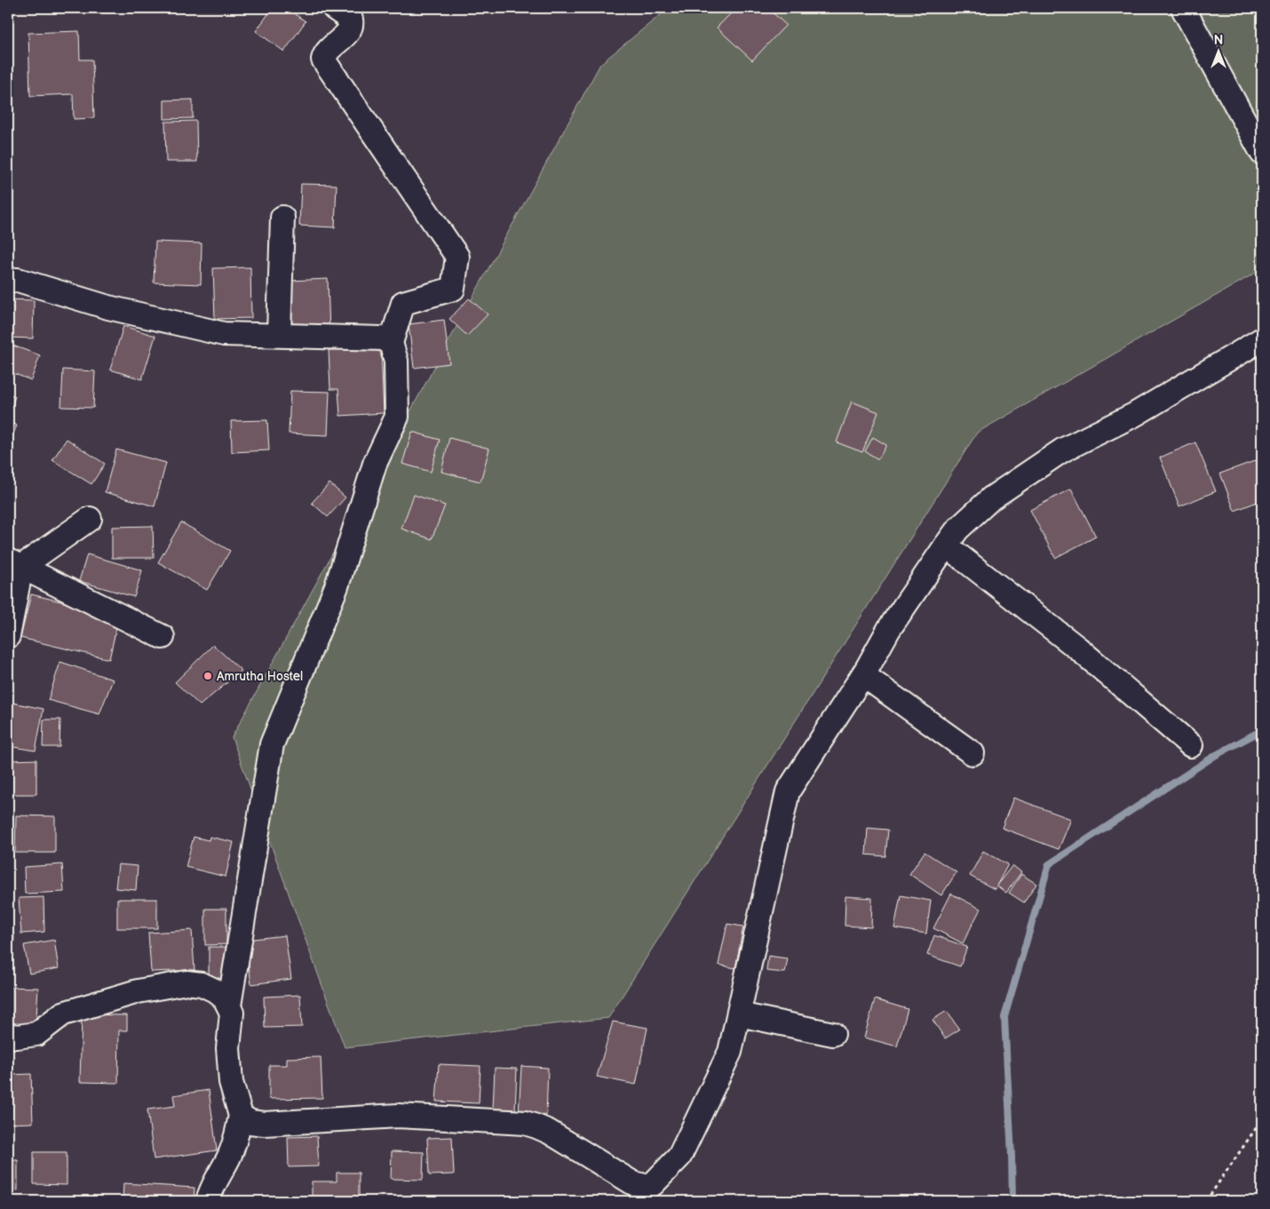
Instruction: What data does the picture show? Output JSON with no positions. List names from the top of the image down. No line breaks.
{"places":["Amrutha Hostel"],"north":"top"}
